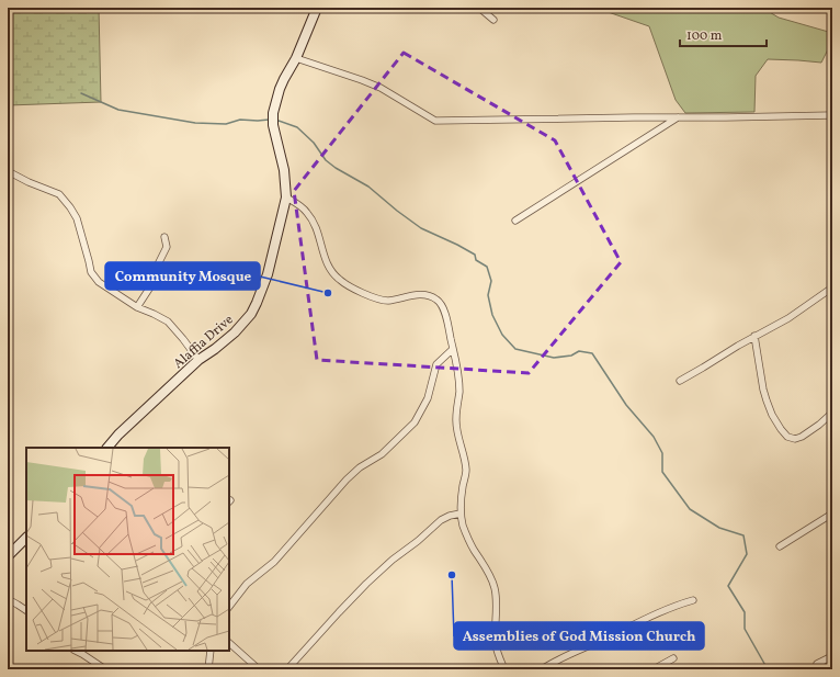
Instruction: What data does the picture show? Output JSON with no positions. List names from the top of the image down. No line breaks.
{"streets":{"street":["Alaffia Drive"]},"places":["Community Mosque","Assemblies of God Mission Church"],"scale_bar":"100 m"}
